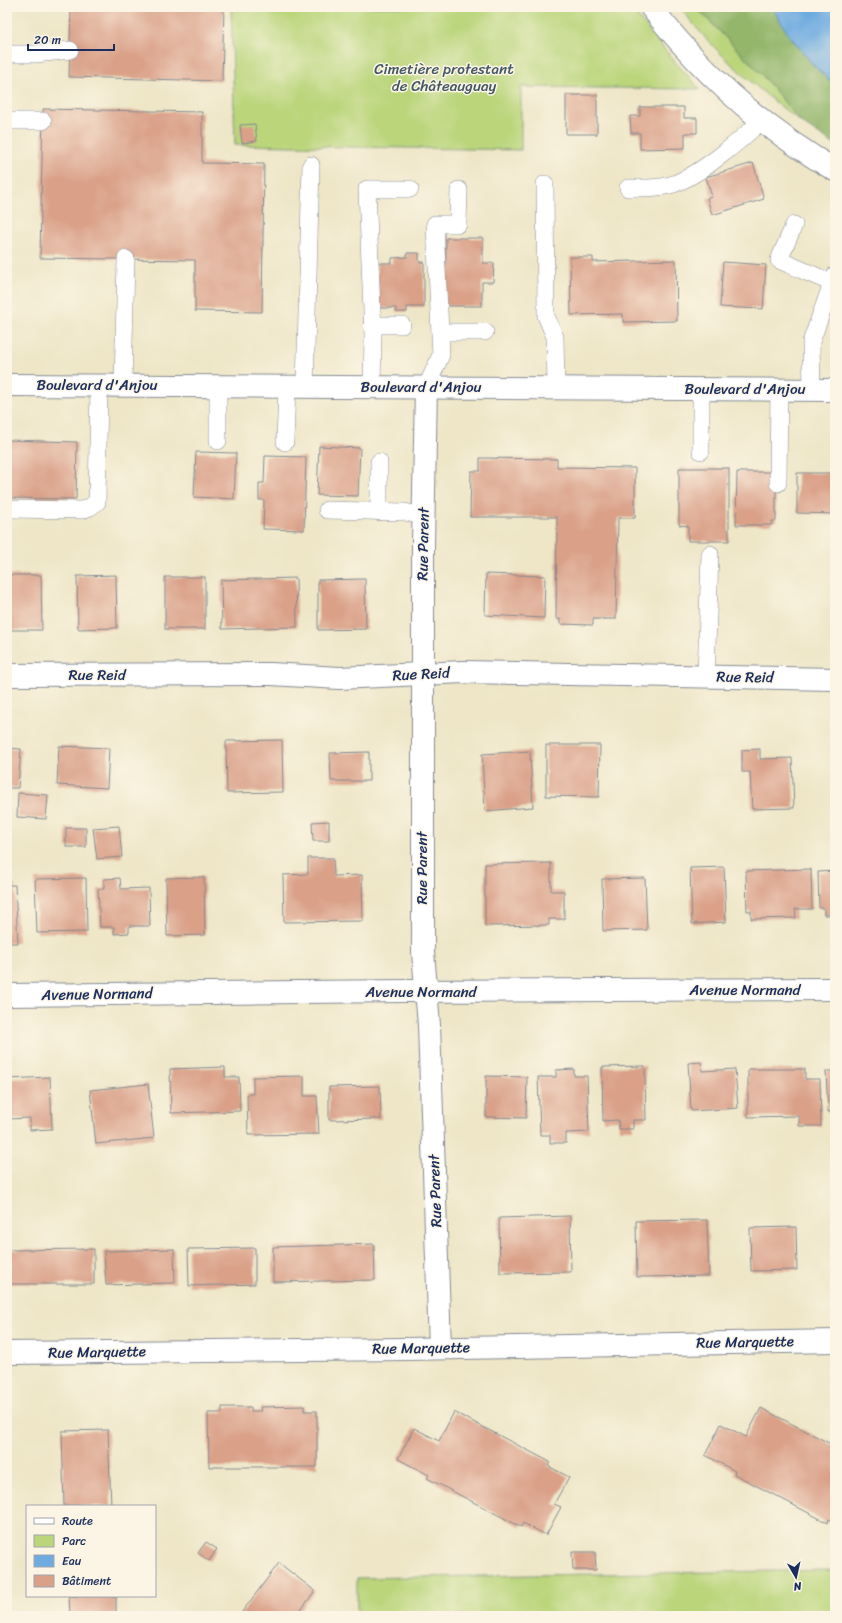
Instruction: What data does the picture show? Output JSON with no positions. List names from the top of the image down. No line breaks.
{"streets":{"street":["Boulevard d'Anjou","Rue Parent","Rue Reid","Avenue Normand","Rue Marquette"]},"crossings":[["Boulevard d'Anjou","Rue Parent"],["Rue Parent","Rue Reid"],["Rue Parent","Avenue Normand"],["Rue Parent","Rue Marquette"]],"parks":["Cimetière protestant de Châteauguay"],"legend":["Route","Parc","Eau","Bâtiment"],"scale_bar":"20 m","north":"bottom"}
